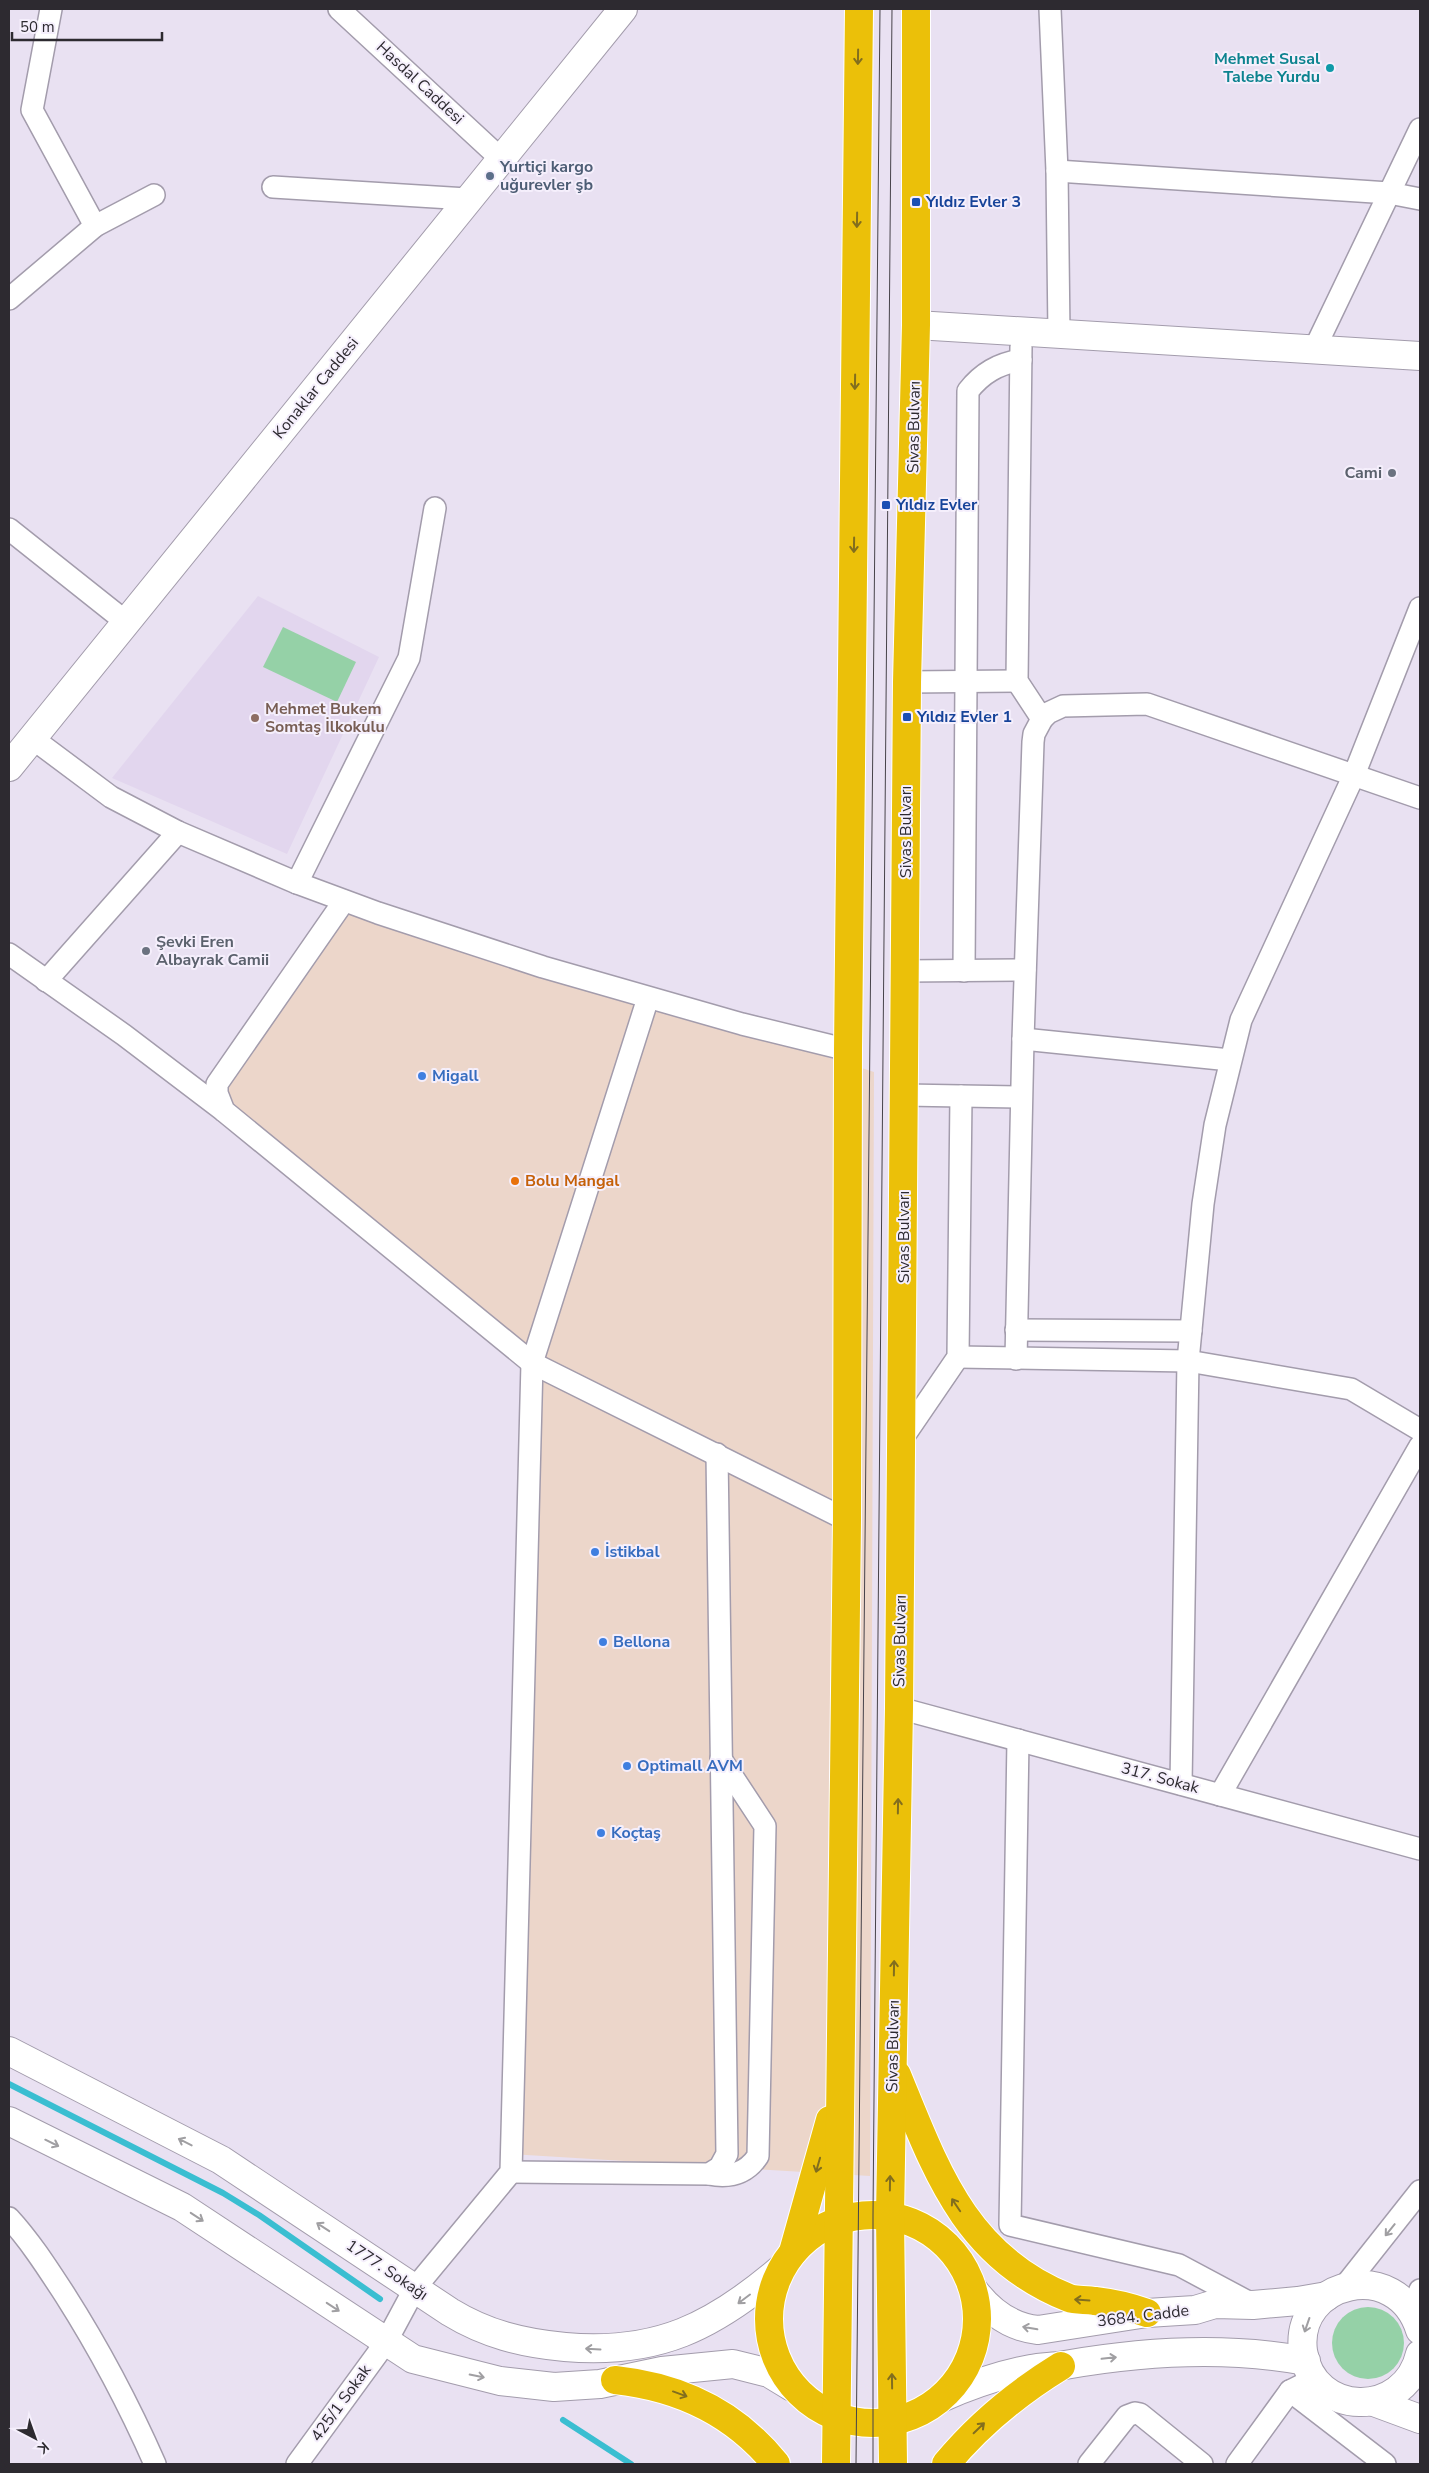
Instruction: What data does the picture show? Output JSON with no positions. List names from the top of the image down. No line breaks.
{"streets":{"highway":["Sivas Bulvarı"],"street":["Hasdal Caddesi","Konaklar Caddesi","317. Sokak","1777. Sokağı","3684. Cadde","425/1 Sokak"]},"crossings":[["Hasdal Caddesi","Konaklar Caddesi"],["Sivas Bulvarı","317. Sokak"],["1777. Sokağı","425/1 Sokak"]],"places":{"other":["Mehmet Susal Talebe Yurdu","Yurtiçi kargo uğurevler şb","Cami","Mehmet Bukem Somtaş İlkokulu","Şevki Eren Albayrak Camii","Migall","Bolu Mangal","İstikbal","Bellona","Optimall AVM","Koçtaş"],"transit":["Yıldız Evler 3","Yıldız Evler","Yıldız Evler 1"]},"scale_bar":"50 m","north":"bottom right"}
